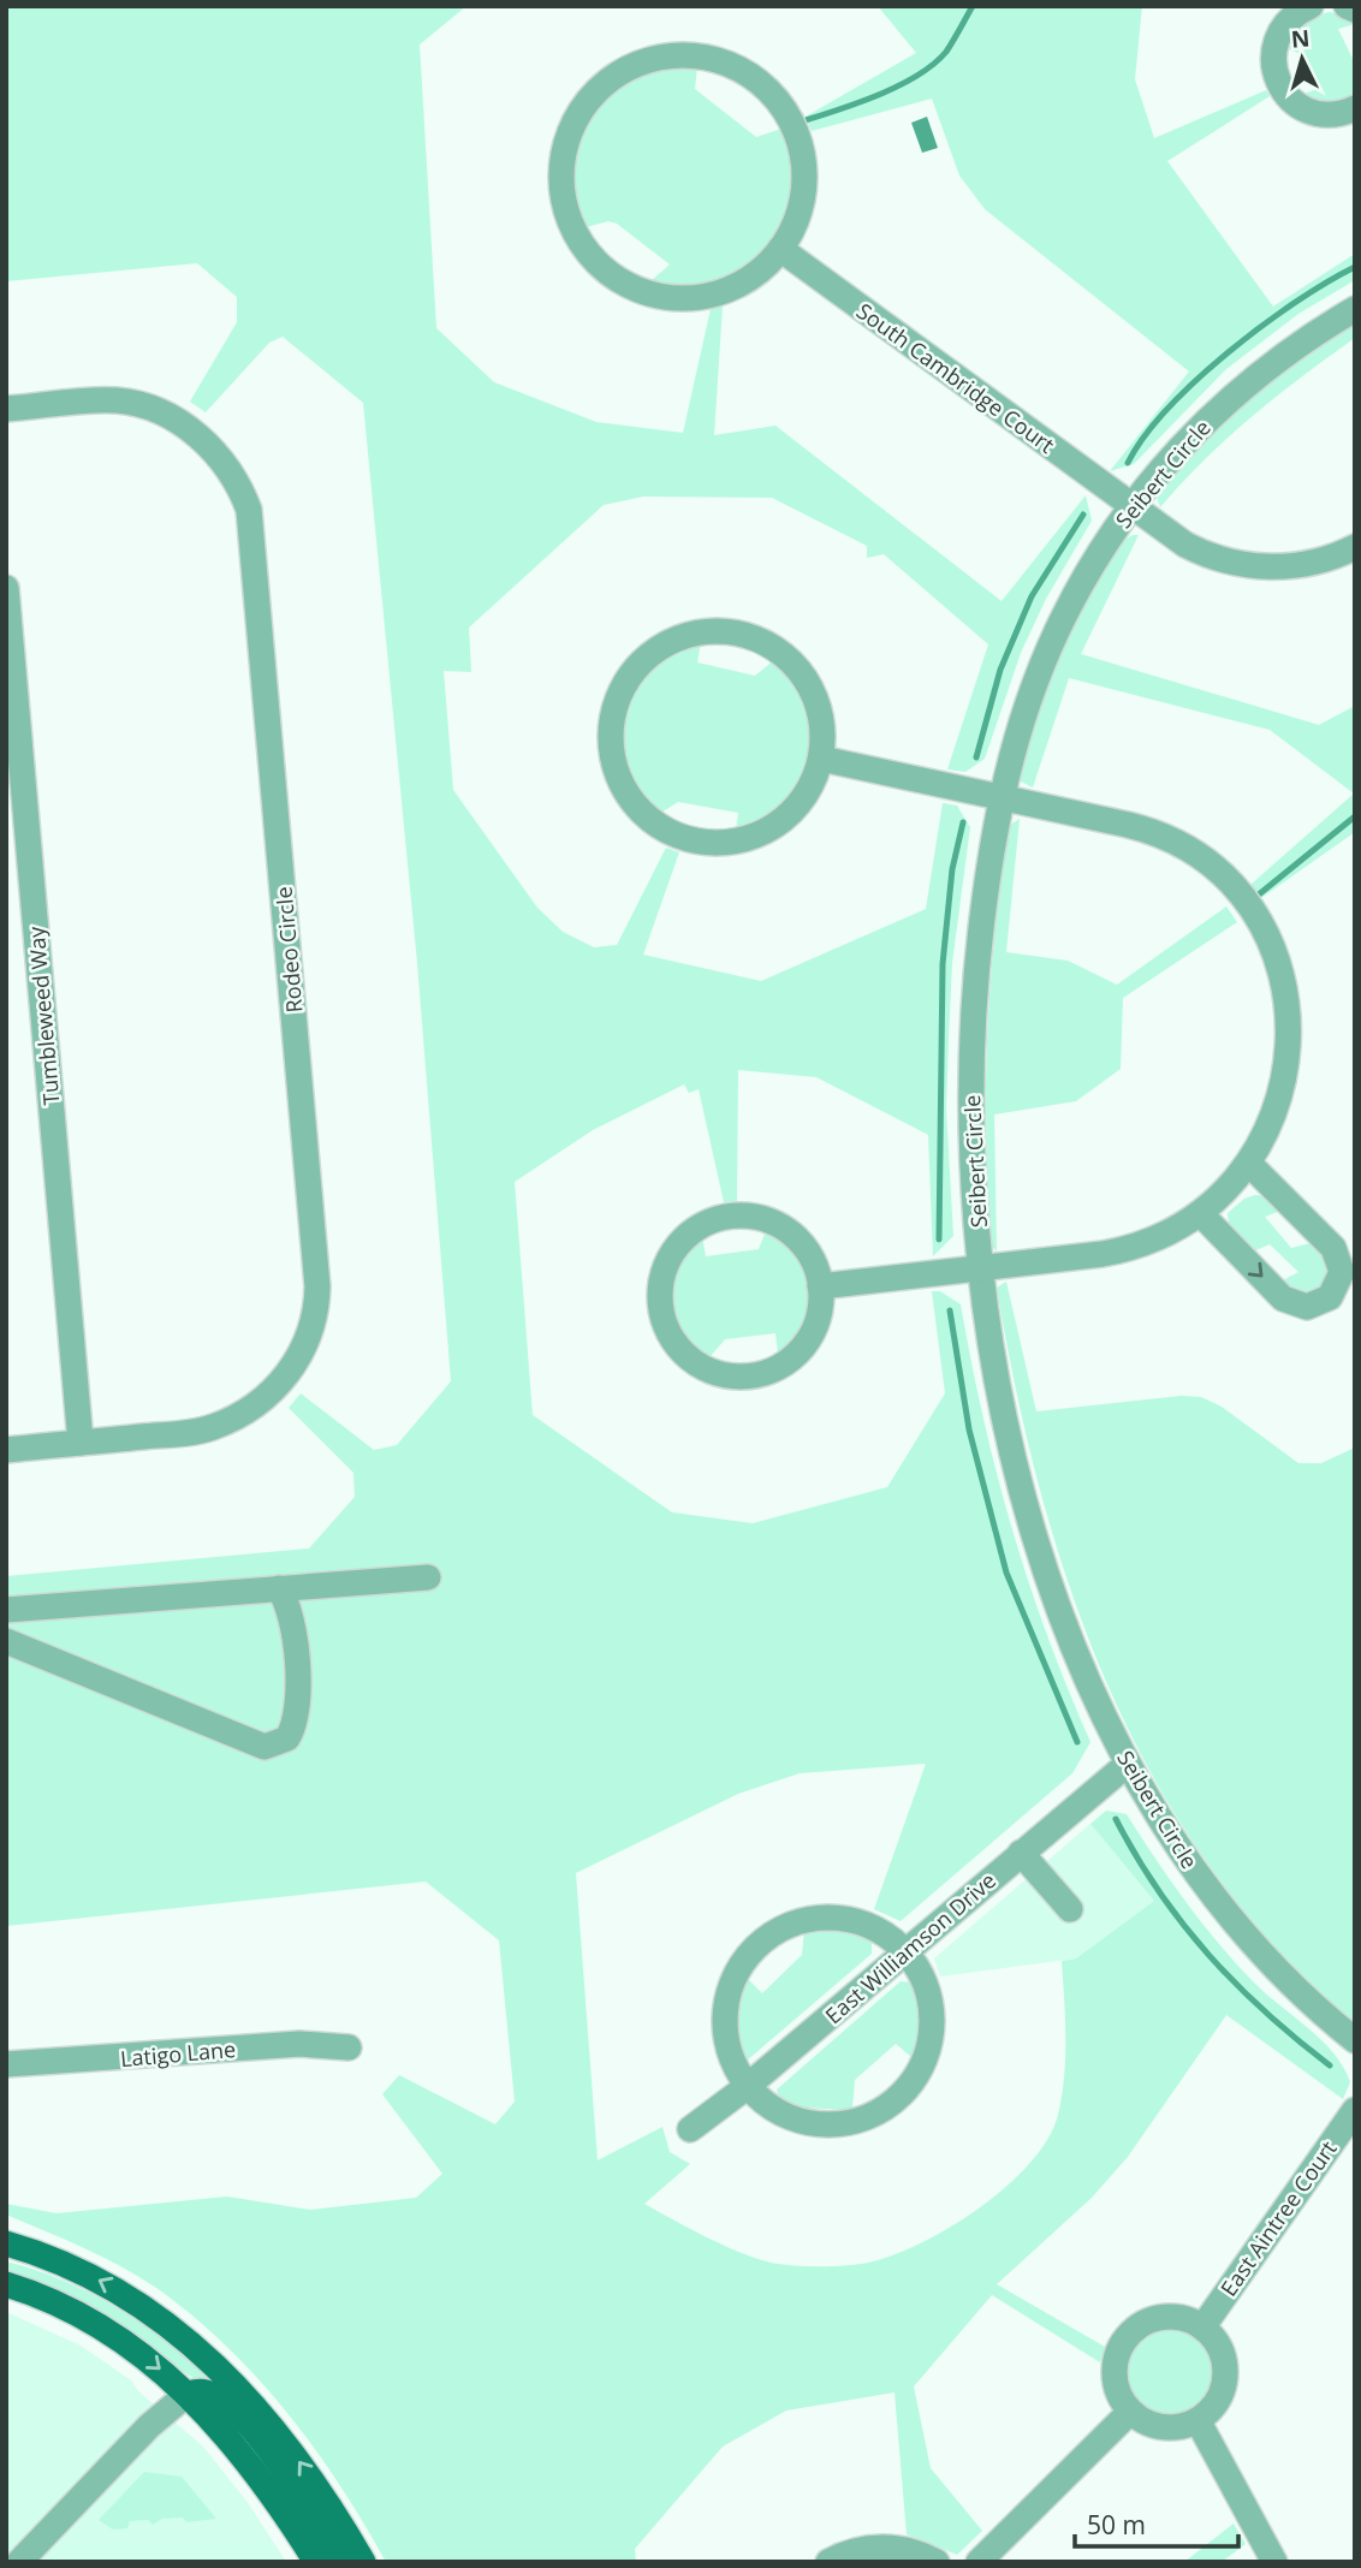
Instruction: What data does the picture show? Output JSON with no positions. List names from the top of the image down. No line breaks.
{"streets":{"street":["South Cambridge Court","Seibert Circle","Rodeo Circle","Tumbleweed Way","East Williamson Drive","Latigo Lane","East Aintree Court"]},"crossings":[["South Cambridge Court","Seibert Circle"],["Seibert Circle","East Williamson Drive"],["Rodeo Circle","Tumbleweed Way"]],"scale_bar":"50 m","north":"top"}
